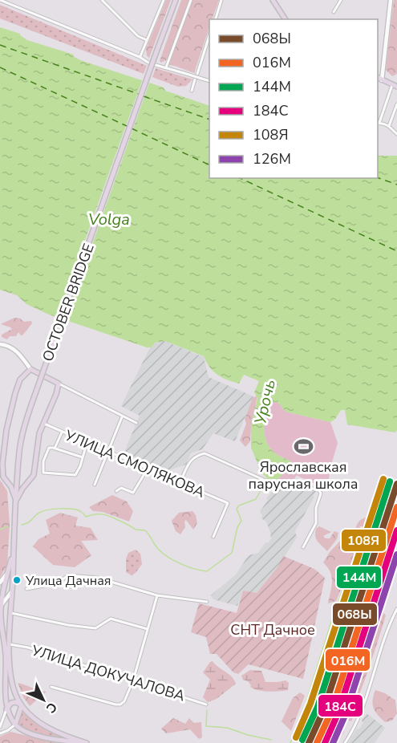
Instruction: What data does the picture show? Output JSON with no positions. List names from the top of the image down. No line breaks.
{"streets":{"main road":["OCTOBER BRIDGE"],"street":["УЛИЦА СМОЛЯКОВА","УЛИЦА ДОКУЧАЛОВА"]},"water":["Volga","Урочь"],"parks":["СНТ Дачное"],"places":{"sports":["Ярославская парусная школа"],"other":["Улица Дачная"]},"lines":["transit line 108Я","transit line 144М","transit line 068Ы","transit line 016М","transit line 184С","transit line 126М"],"legend":["068Ы","016М","144М","184С","108Я","126М"],"north":"bottom right"}
